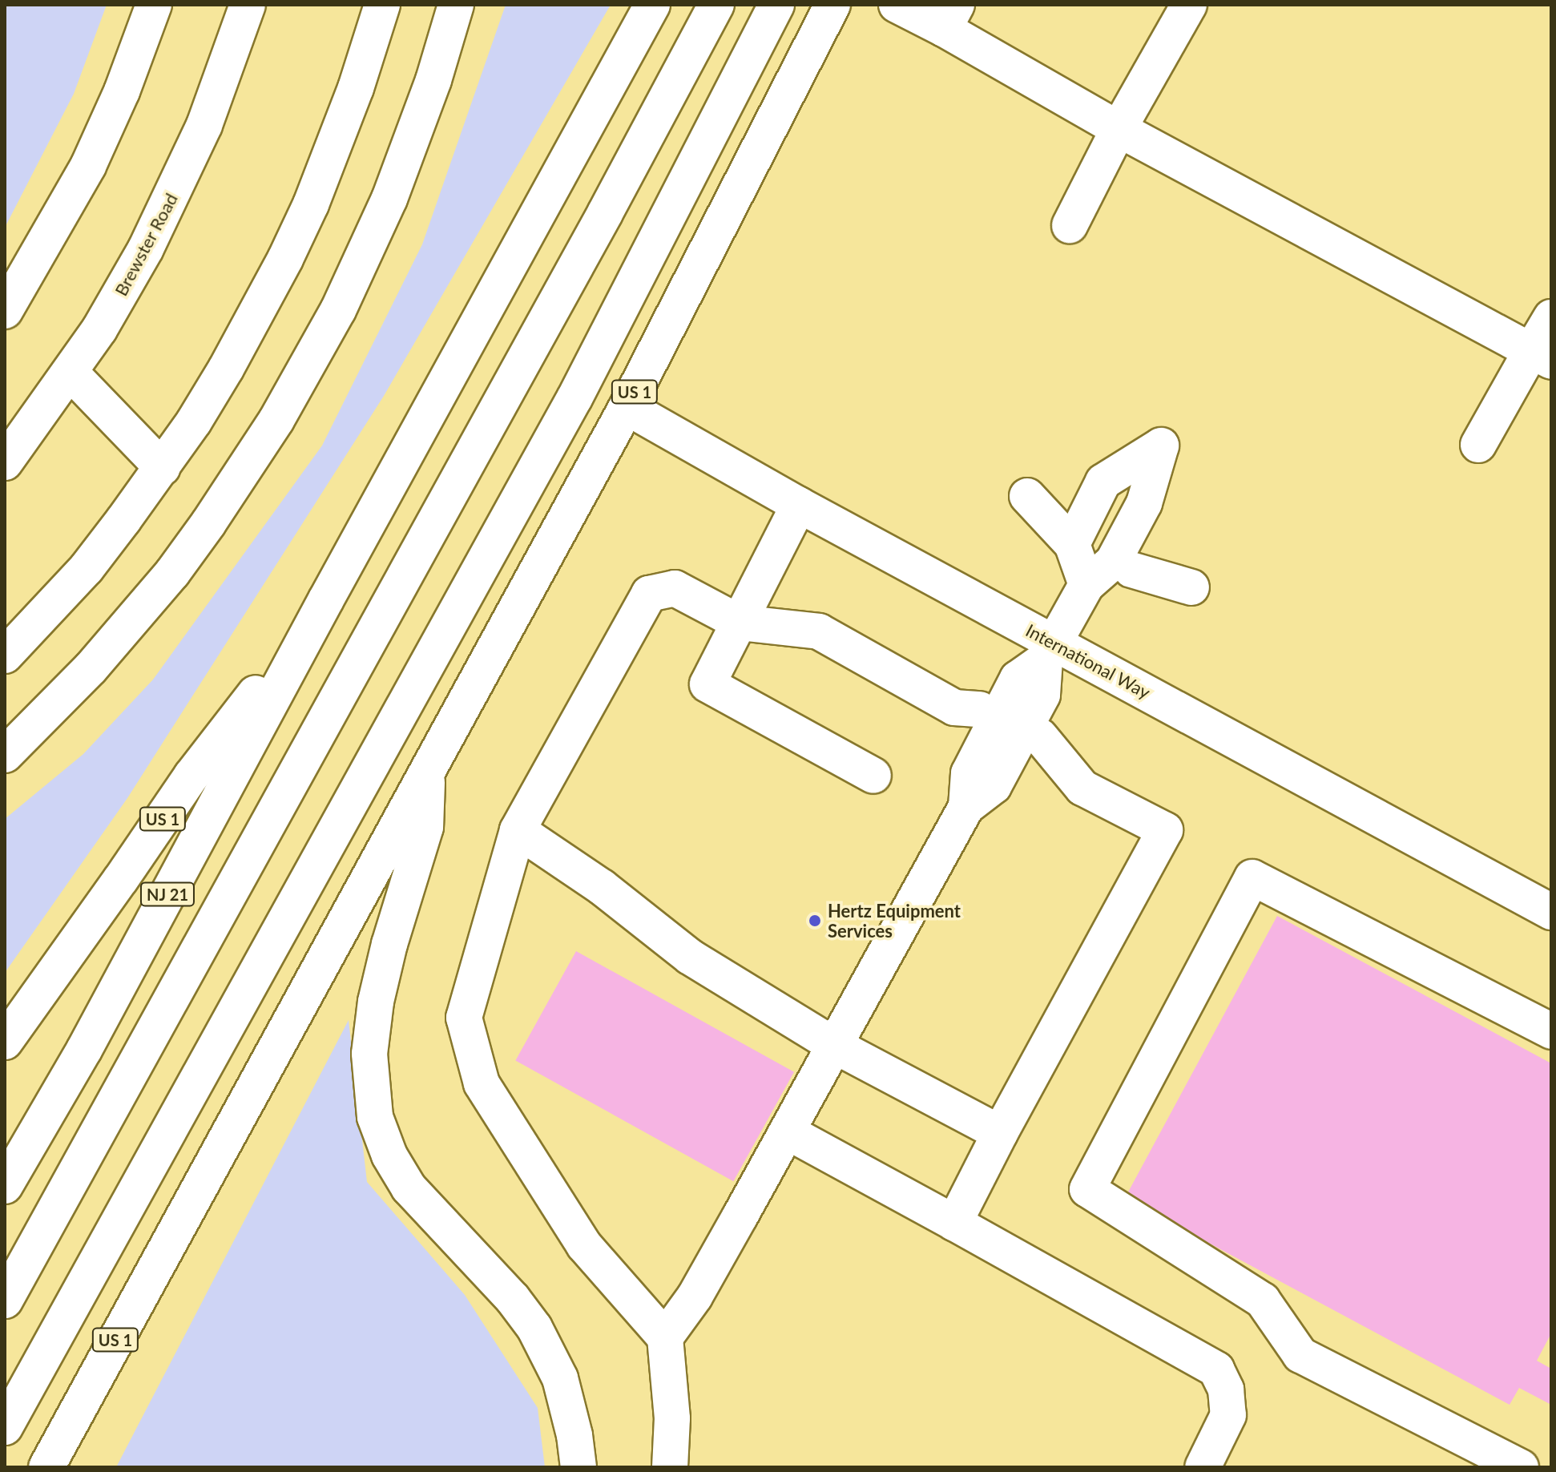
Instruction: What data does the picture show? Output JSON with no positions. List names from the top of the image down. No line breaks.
{"streets":{"main road":["Brewster Road","US 1","International Way","NJ 21"]},"crossings":[["US 1","International Way"],["US 1","NJ 21"]],"places":["Hertz Equipment Services"]}
